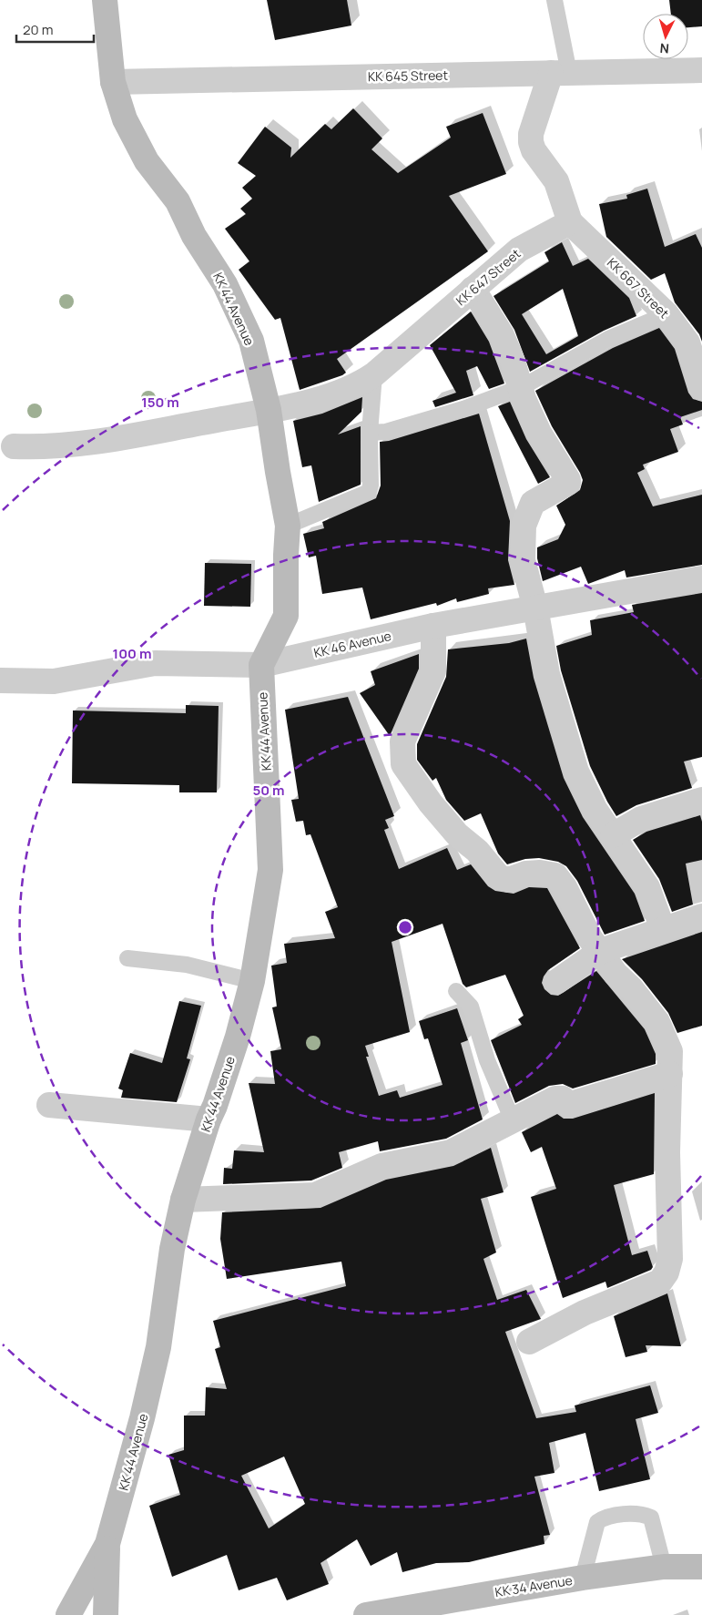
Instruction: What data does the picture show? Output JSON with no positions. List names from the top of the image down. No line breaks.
{"streets":{"main road":["KK 44 Avenue","KK 34 Avenue"],"street":["KK 645 Street","KK 647 Street","KK 667 Street","KK 46 Avenue"]},"crossings":[["KK 645 Street","KK 44 Avenue"],["KK 647 Street","KK 667 Street"],["KK 647 Street","KK 44 Avenue"],["KK 44 Avenue","KK 46 Avenue"]],"scale_bar":"20 m","north":"bottom","rings":["150 m","100 m","50 m"]}
